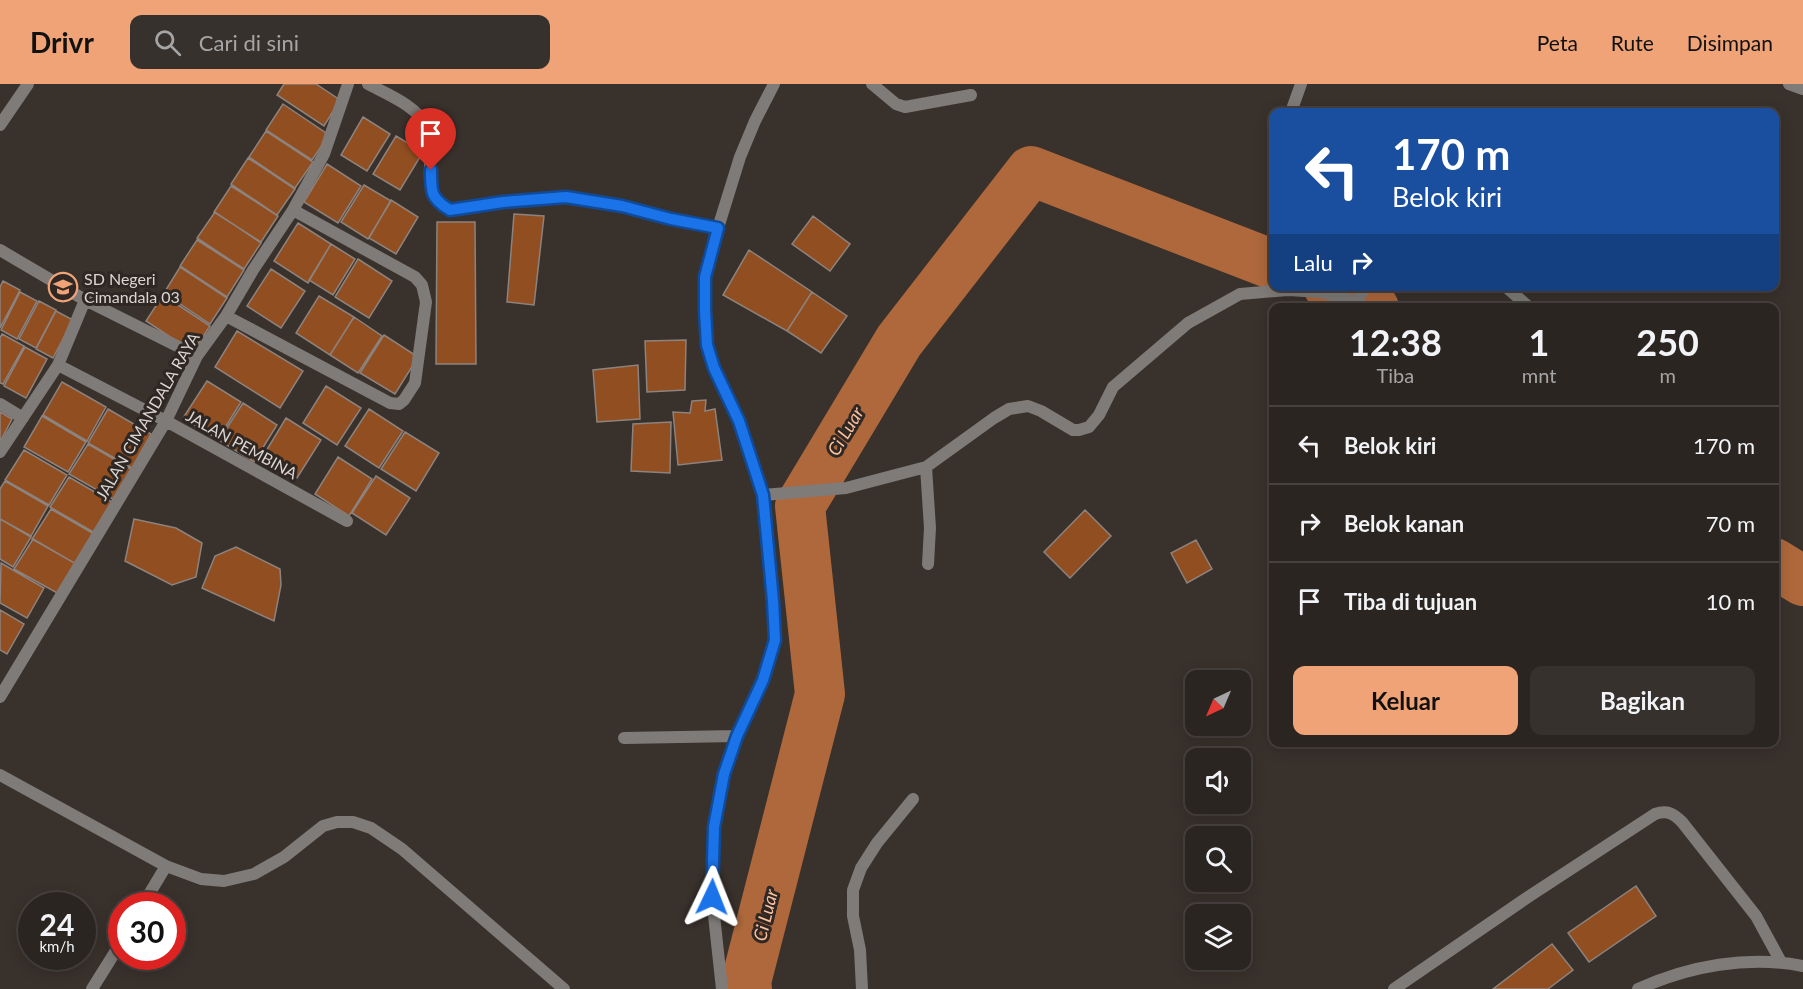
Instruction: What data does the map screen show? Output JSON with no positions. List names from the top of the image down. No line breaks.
{"streets":{"street":["JALAN CIMANDALA RAYA","JALAN PEMBINA"]},"crossings":[["JALAN CIMANDALA RAYA","JALAN PEMBINA"]],"water":["Ci Luar"],"places":{"school or university":["SD Negeri Cimandala 03"]},"north":"bottom left","page":{"header":"Drivr","search":"Cari di sini","nav":["Peta","Rute","Disimpan"],"turn":["170 m","Belok kiri"],"then":"Lalu","eta":["12:38","Tiba","1","mnt","250","m"],"list":[{"name":"Belok kiri","value":"170 m"},{"name":"Belok kanan","value":"70 m"},{"name":"Tiba di tujuan","value":"10 m"}],"buttons":["Keluar","Bagikan"],"speed":"24 km/h","limit":"30"}}
